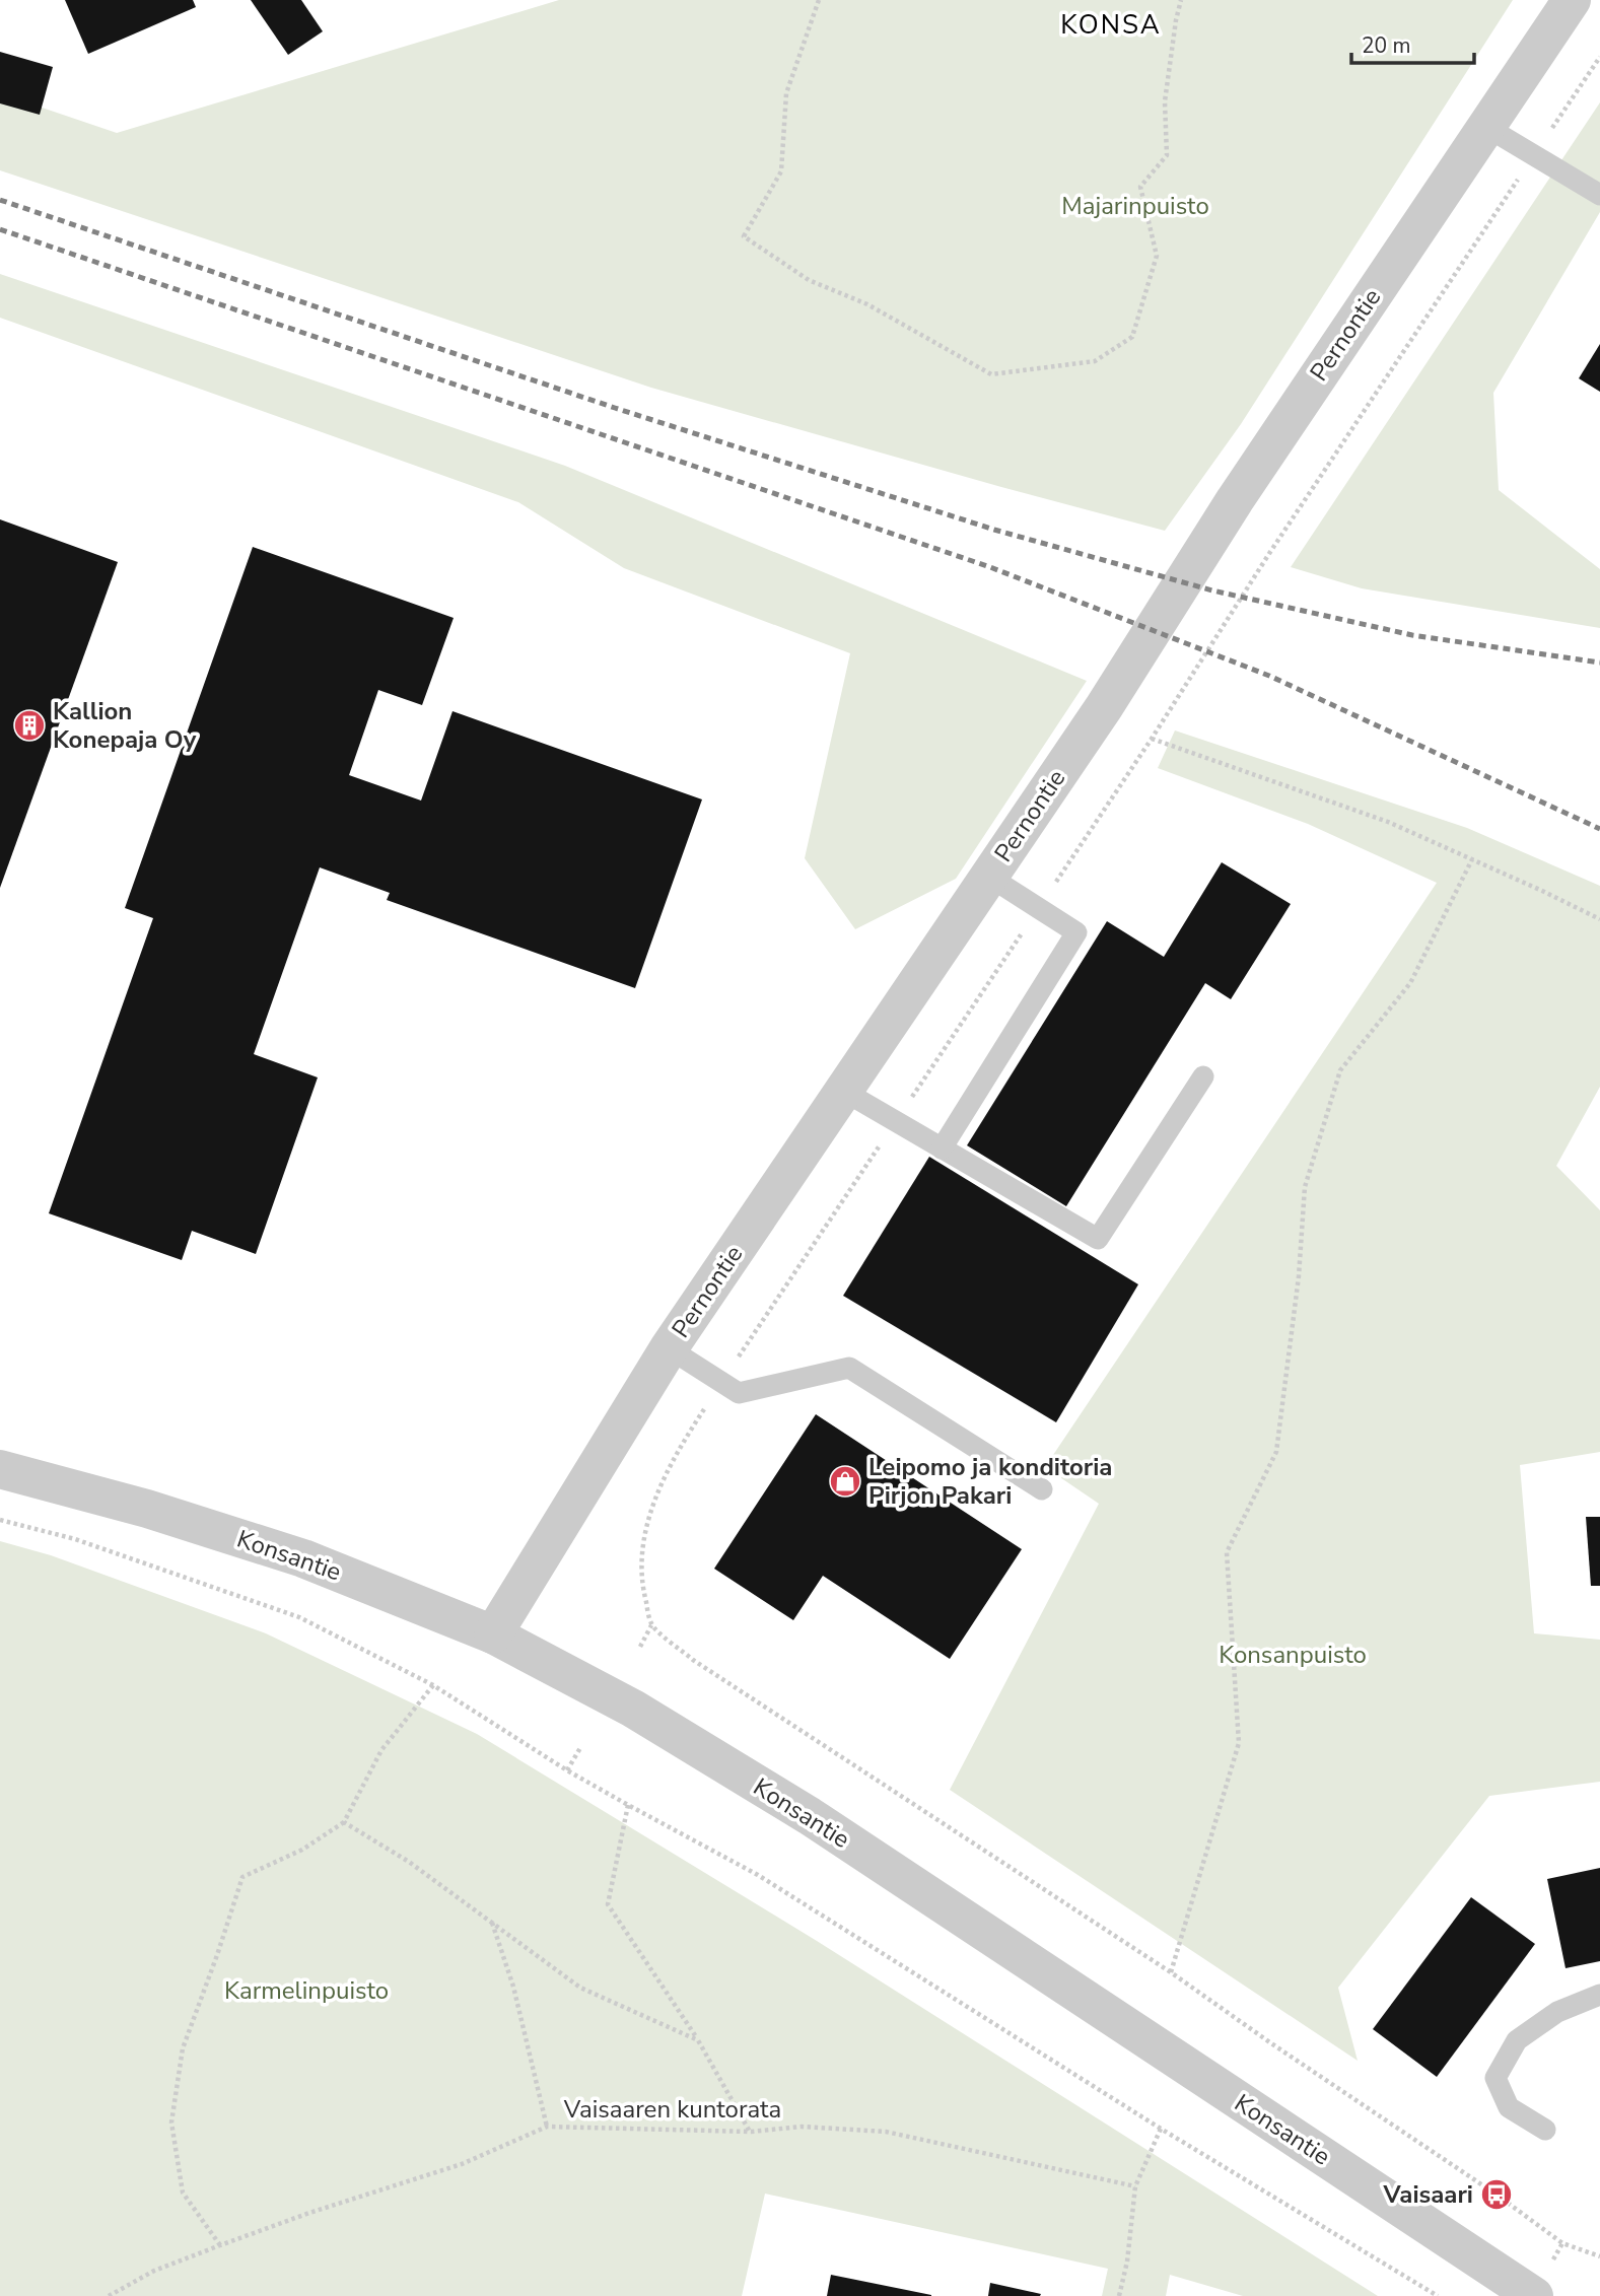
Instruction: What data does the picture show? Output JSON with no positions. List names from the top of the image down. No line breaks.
{"streets":{"street":["Pernontie","Konsantie"],"path":["Vaisaaren kuntorata"]},"crossings":[["Pernontie","Konsantie"]],"districts":["KONSA"],"parks":["Majarinpuisto","Konsanpuisto","Karmelinpuisto"],"places":{"building":["Kallion Konepaja Oy"],"shop":["Leipomo ja konditoria Pirjon Pakari"],"bus stop":["Vaisaari"]},"scale_bar":"20 m"}
